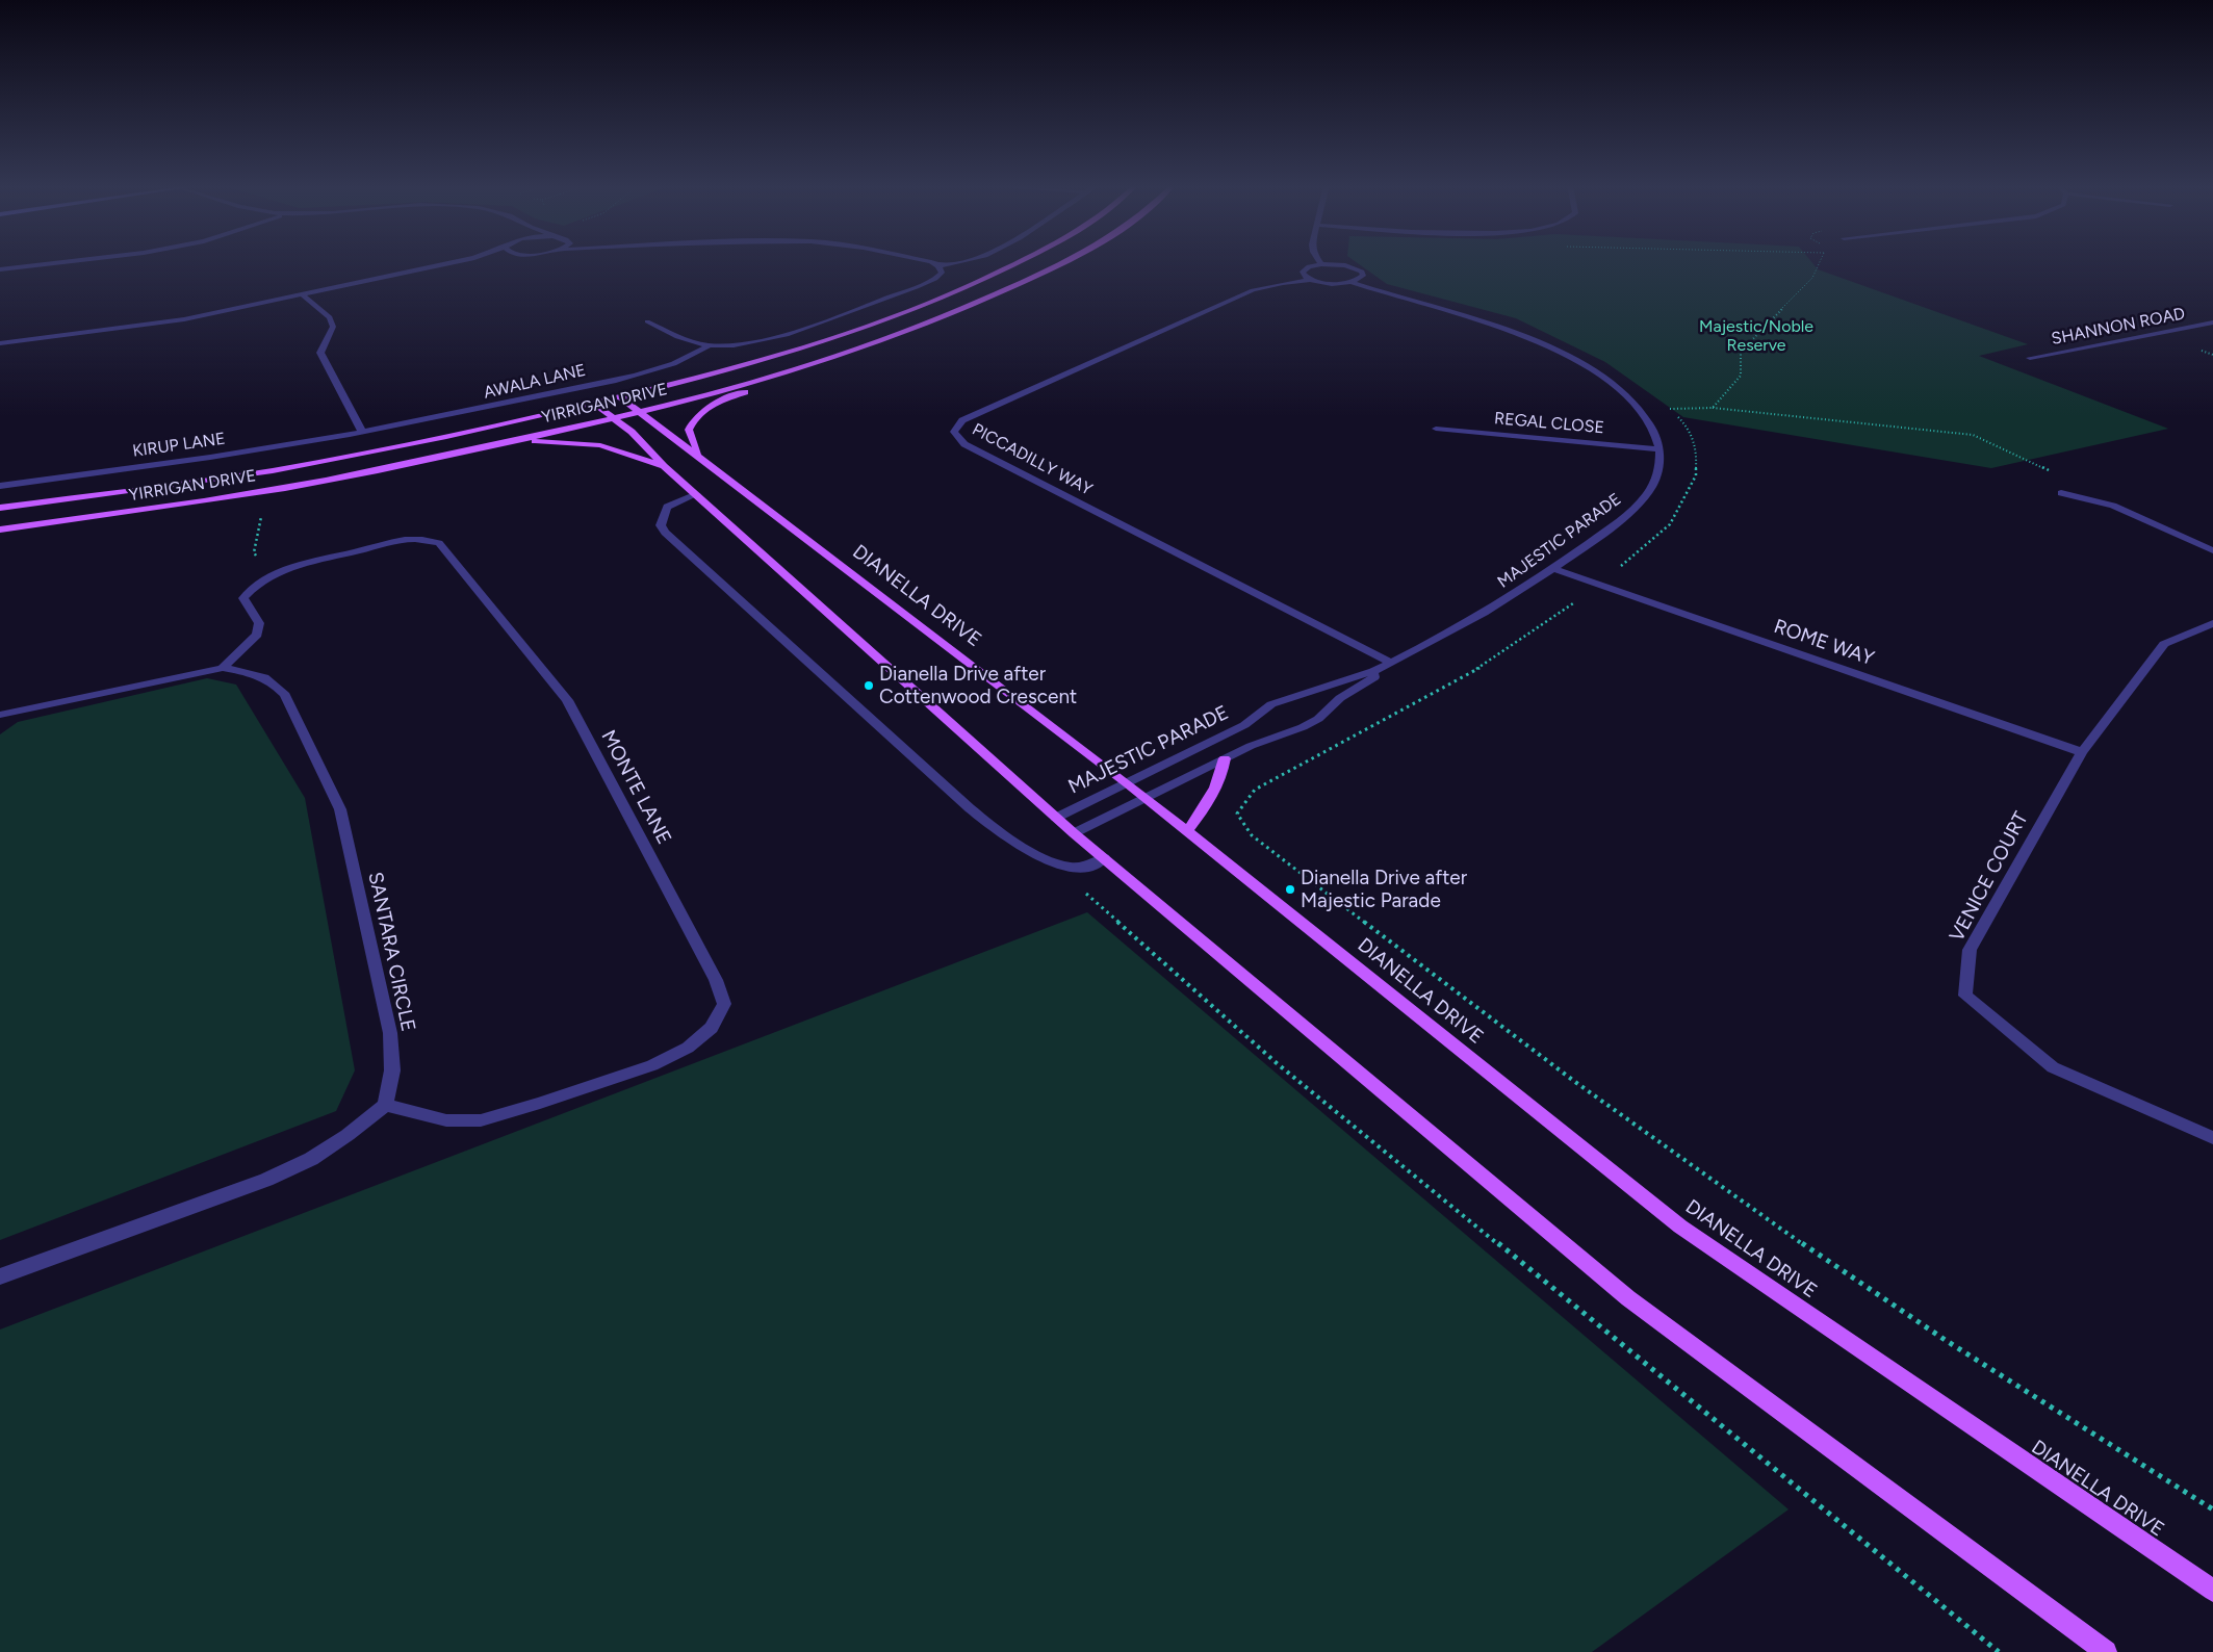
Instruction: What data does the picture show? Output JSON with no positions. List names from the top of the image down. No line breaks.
{"streets":{"main road":["YIRRIGAN DRIVE","DIANELLA DRIVE"],"street":["SHANNON ROAD","AWALA LANE","REGAL CLOSE","KIRUP LANE","PICCADILLY WAY","MAJESTIC PARADE","ROME WAY","MONTE LANE","VENICE COURT","SANTARA CIRCLE"]},"crossings":[["AWALA LANE","KIRUP LANE"],["YIRRIGAN DRIVE","DIANELLA DRIVE"],["REGAL CLOSE","MAJESTIC PARADE"],["PICCADILLY WAY","MAJESTIC PARADE"],["MAJESTIC PARADE","DIANELLA DRIVE"],["MAJESTIC PARADE","ROME WAY"],["ROME WAY","VENICE COURT"],["MONTE LANE","SANTARA CIRCLE"]],"parks":["Majestic/Noble Reserve"],"places":["Dianella Drive after Cottenwood Crescent","Dianella Drive after Majestic Parade"]}
